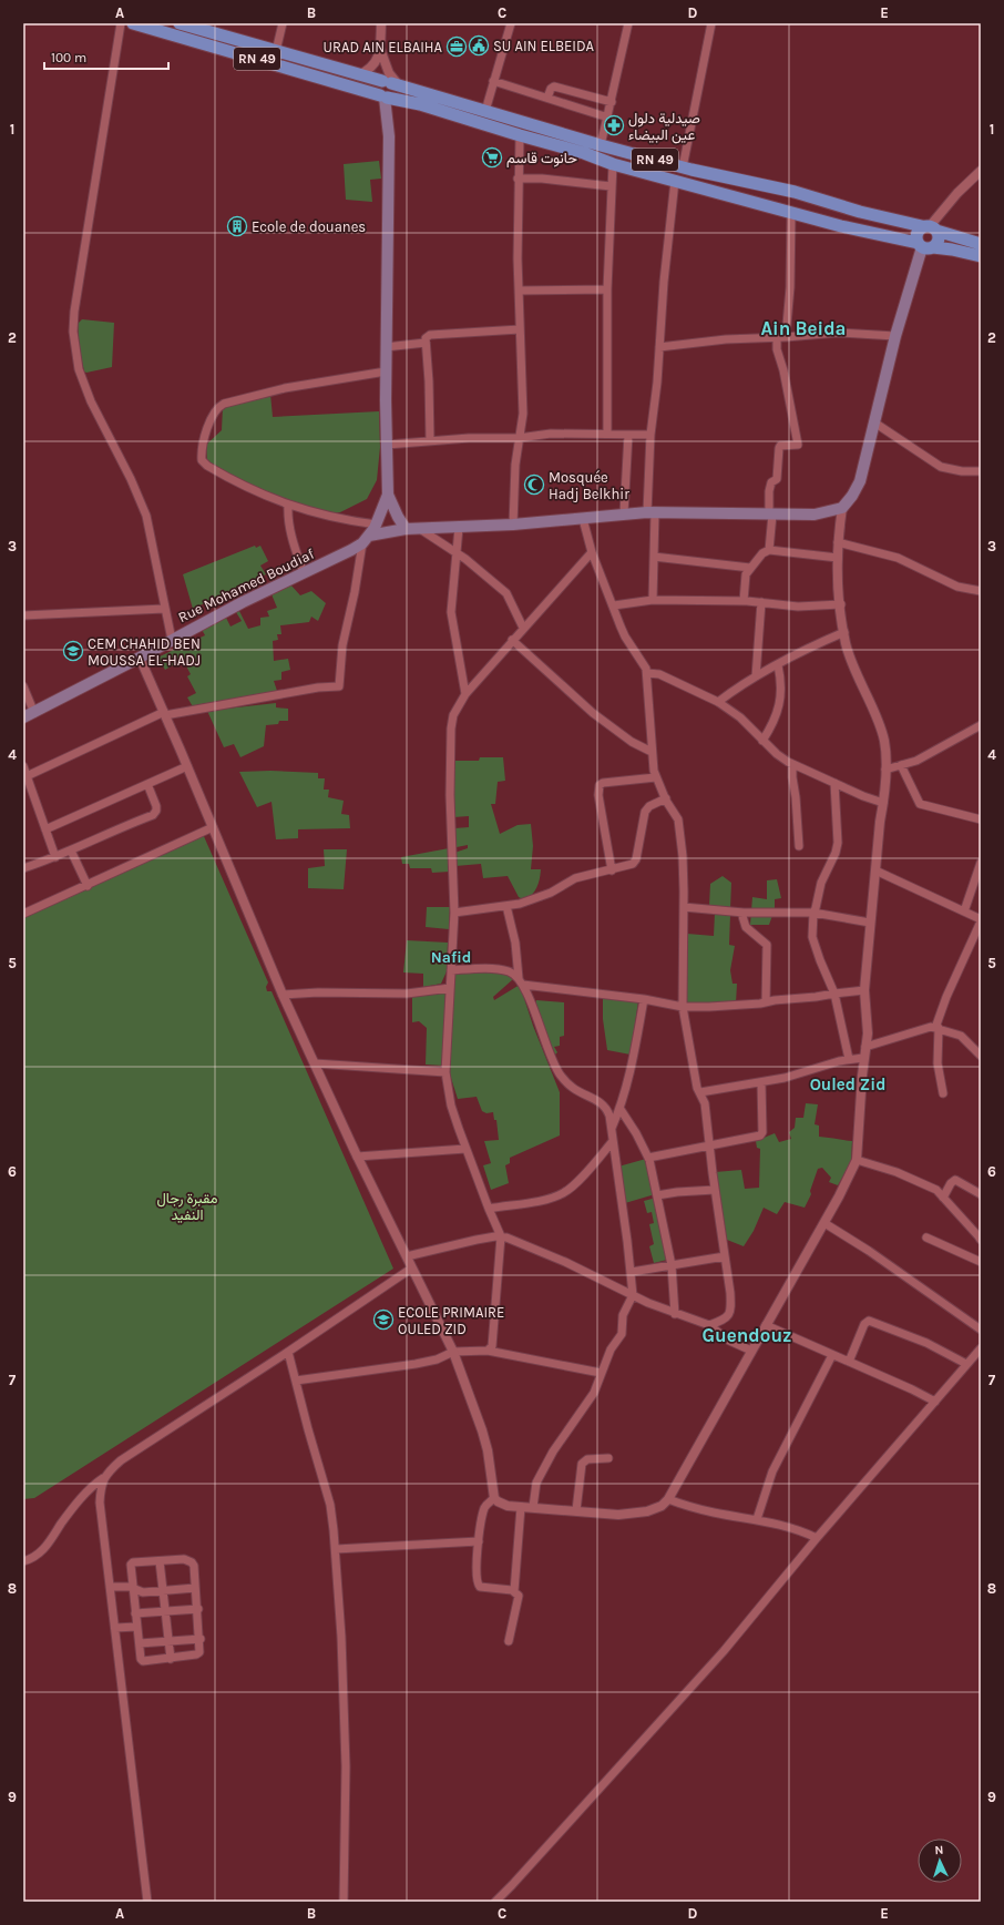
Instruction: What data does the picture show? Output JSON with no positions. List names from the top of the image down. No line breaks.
{"streets":{"main road":["RN 49","Rue Mohamed Boudiaf"]},"crossings":[["RN 49","Rue Mohamed Boudiaf"]],"districts":["Ain Beida","Nafid","Ouled Zid","Guendouz"],"parks":["مقبرة رجال النفيد"],"places":{"public building":["SU AIN ELBEIDA"],"office":["URAD AIN ELBAIHA"],"pharmacy":["صيدلية دلول عين البيضاء"],"supermarket":["حانوت قاسم"],"building":["Ecole de douanes"],"mosque":["Mosquée Hadj Belkhir"],"school or university":["CEM CHAHID BEN MOUSSA EL-HADJ","ECOLE PRIMAIRE OULED ZID"]},"scale_bar":"100 m","north":"top","grid":{"columns":["A","B","C","D","E"],"rows":["1","2","3","4","5","6","7","8","9"]}}
